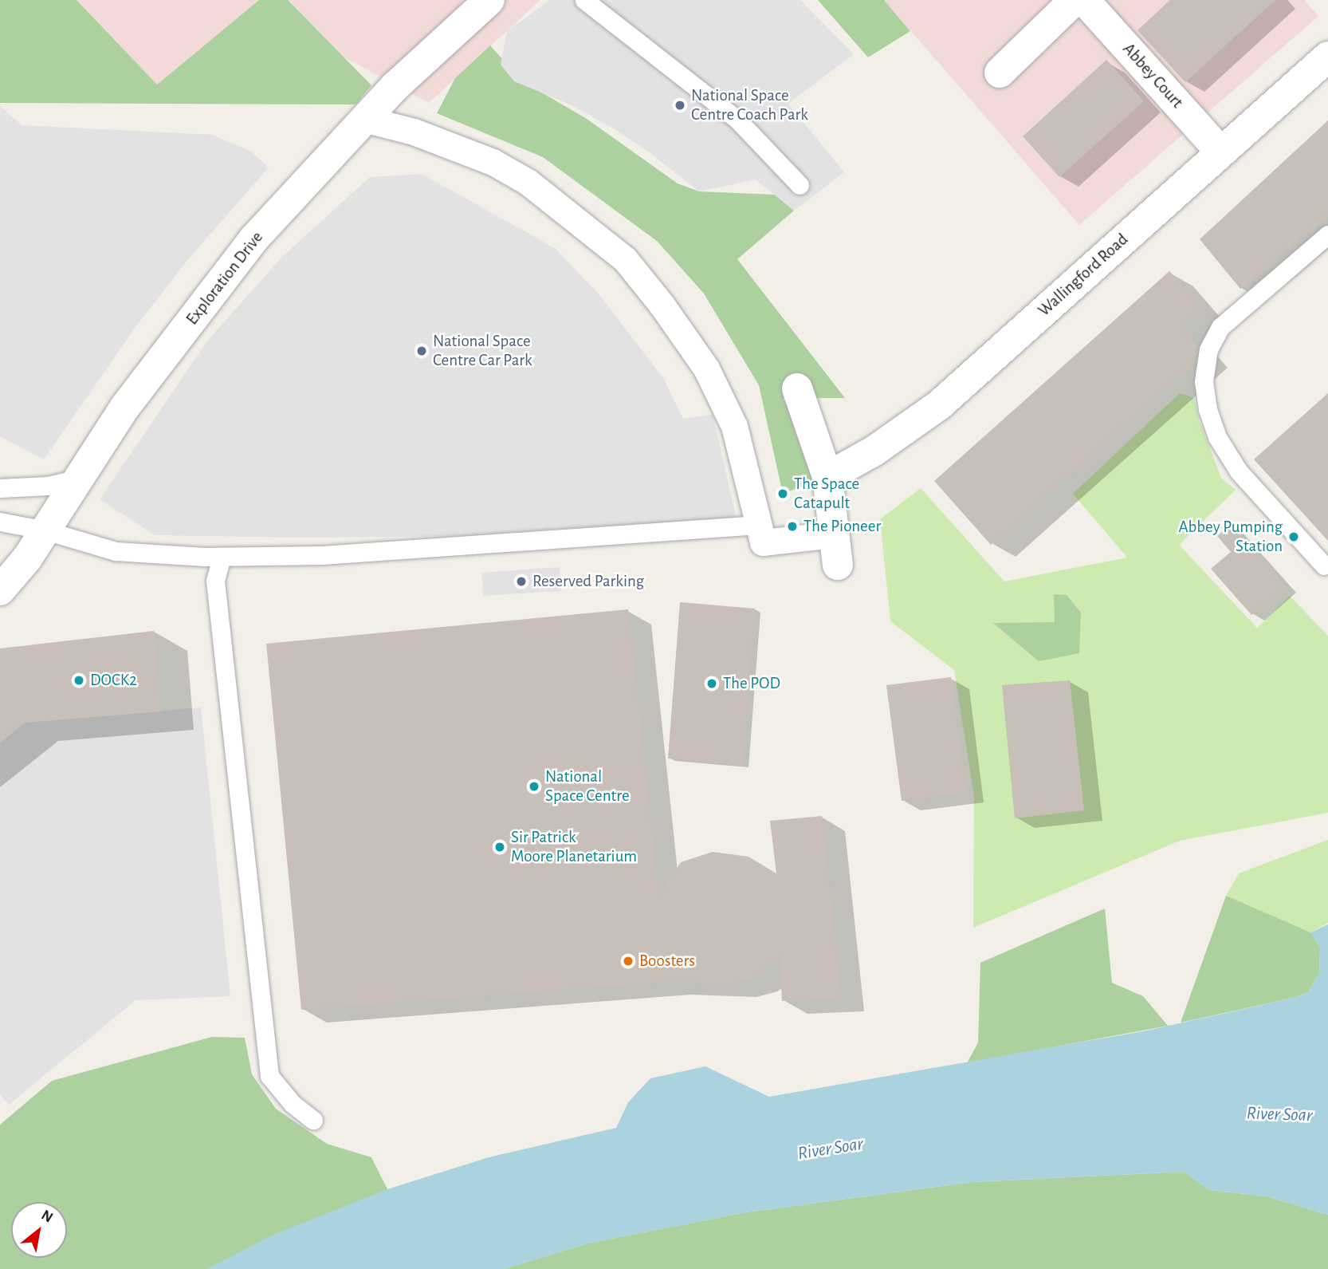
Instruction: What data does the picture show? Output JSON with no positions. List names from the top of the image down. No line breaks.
{"streets":{"street":["Abbey Court","Wallingford Road","Exploration Drive"]},"crossings":[["Abbey Court","Wallingford Road"]],"water":["River Soar"],"places":["National Space Centre Coach Park","National Space Centre Car Park","The Space Catapult","The Pioneer","Abbey Pumping Station","Reserved Parking","DOCK2","The POD","National Space Centre","Sir Patrick Moore Planetarium","Boosters"],"north":"top right"}
